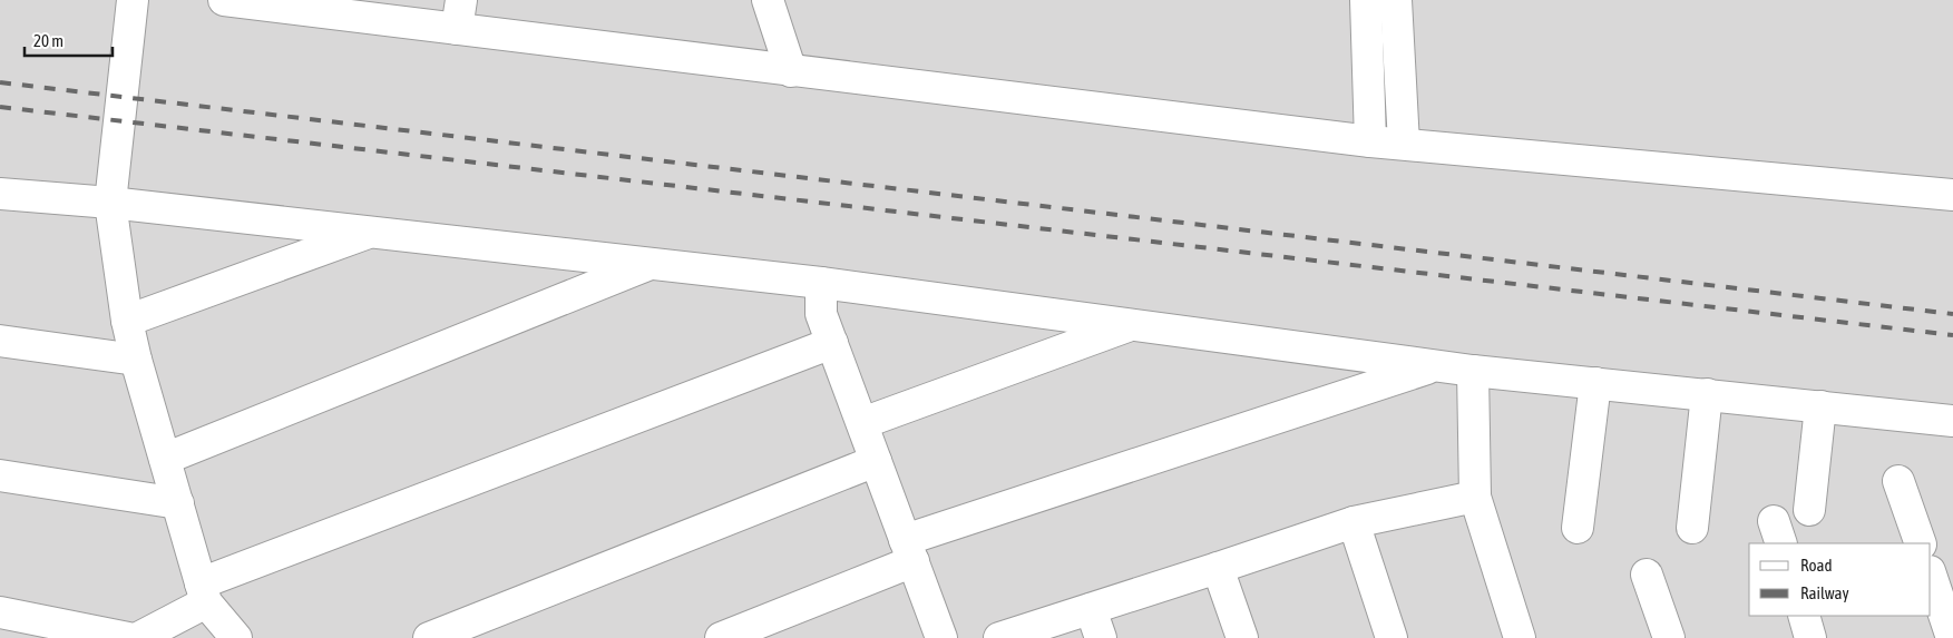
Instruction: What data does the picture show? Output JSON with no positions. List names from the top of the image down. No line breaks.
{"legend":["Road","Railway"],"scale_bar":"20 m"}
